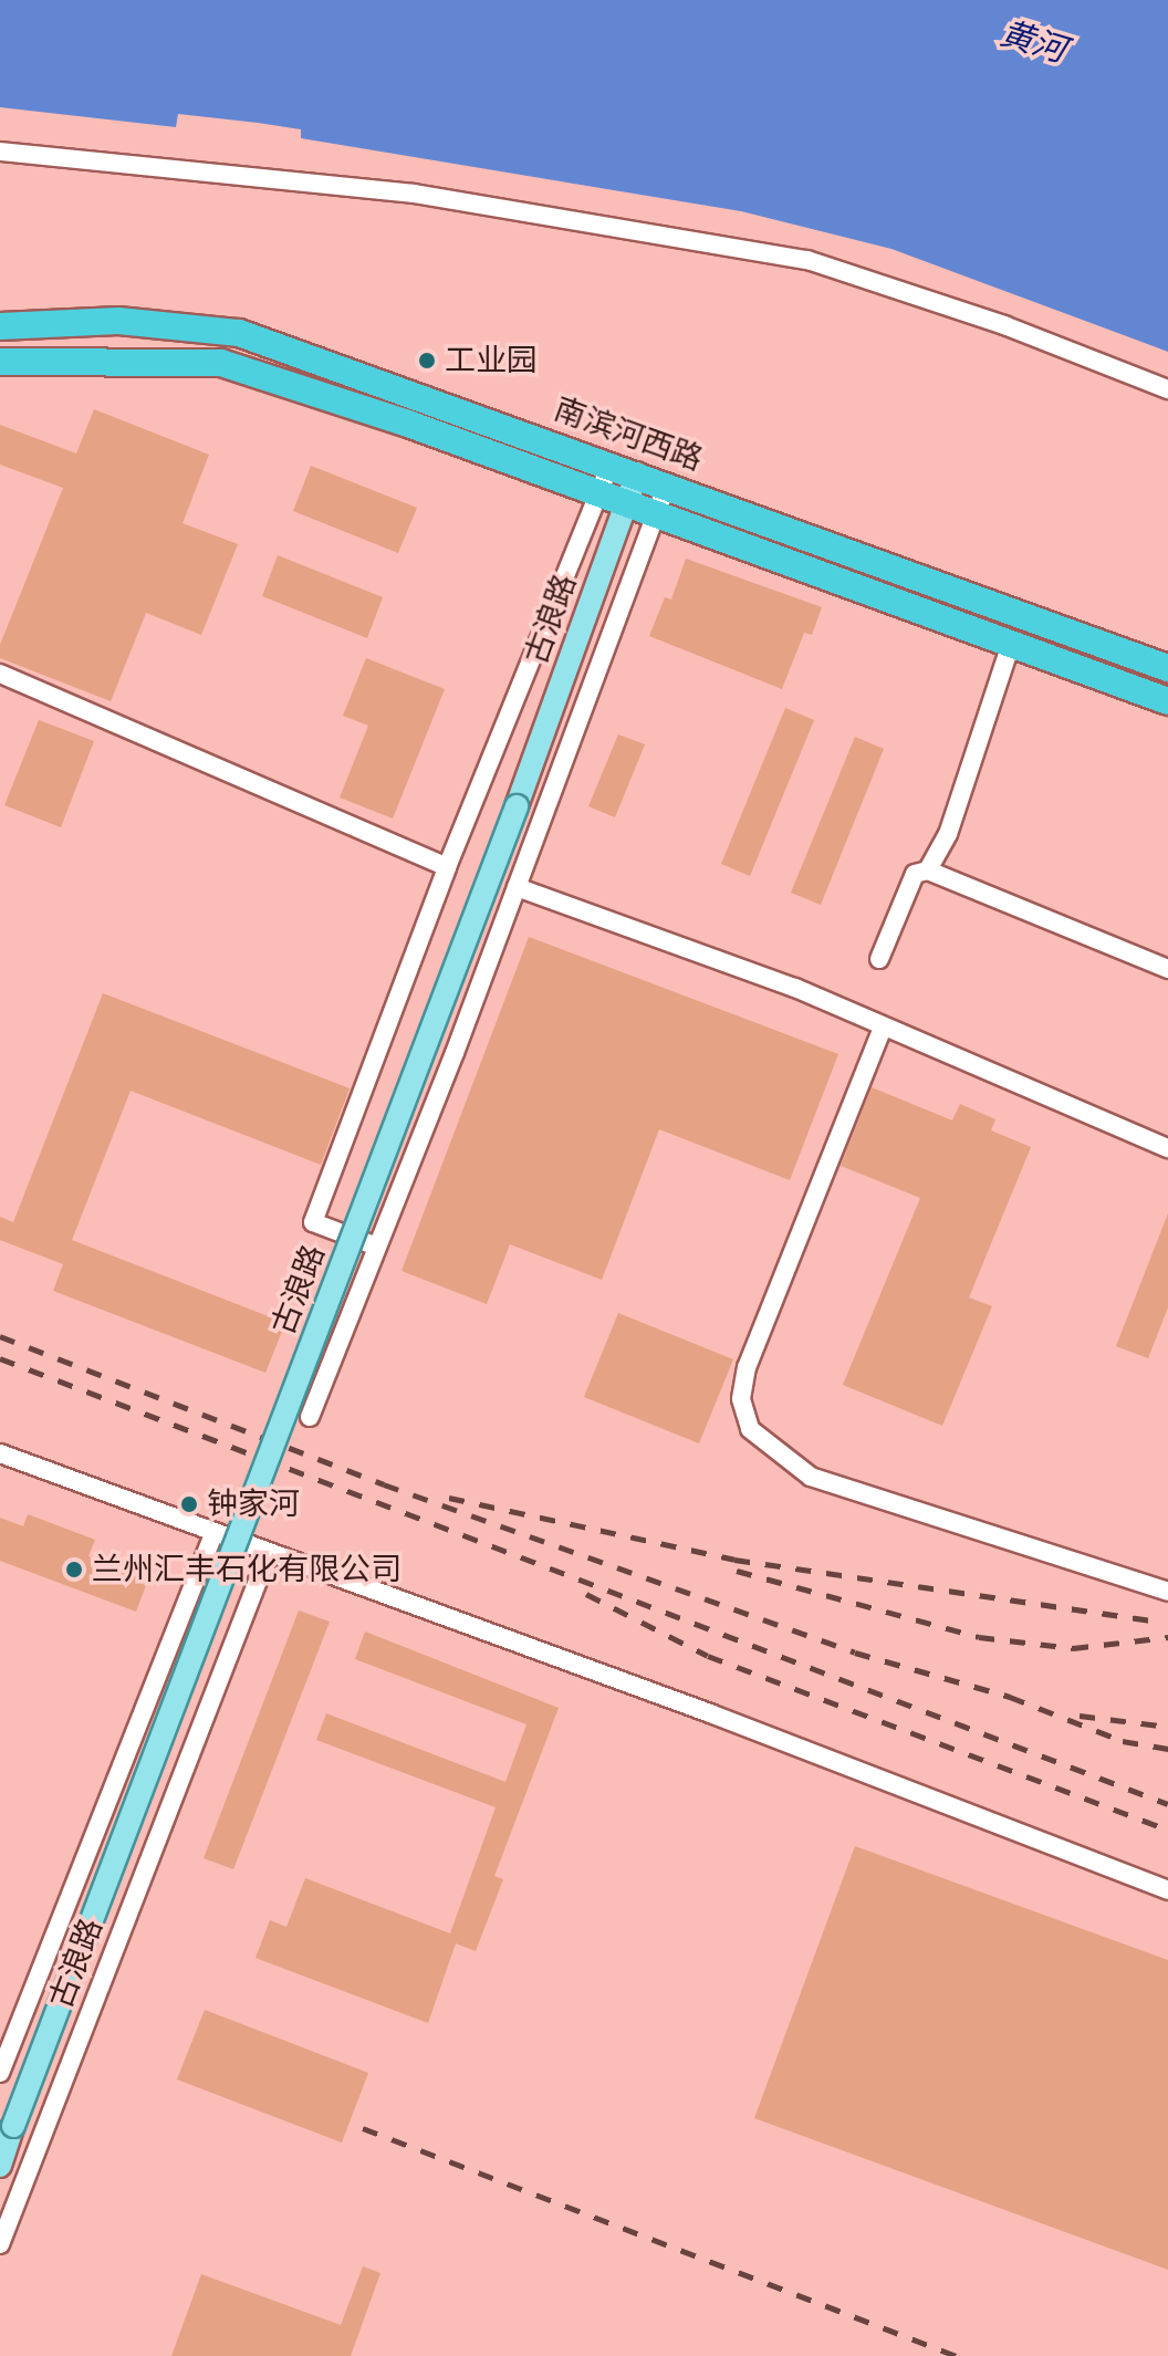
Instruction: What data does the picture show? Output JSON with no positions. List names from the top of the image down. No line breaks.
{"streets":{"highway":["南滨河西路"],"main road":["古浪路"]},"crossings":[["南滨河西路","古浪路"]],"water":["黄河"],"places":["工业园","钟家河","兰州汇丰石化有限公司"]}
